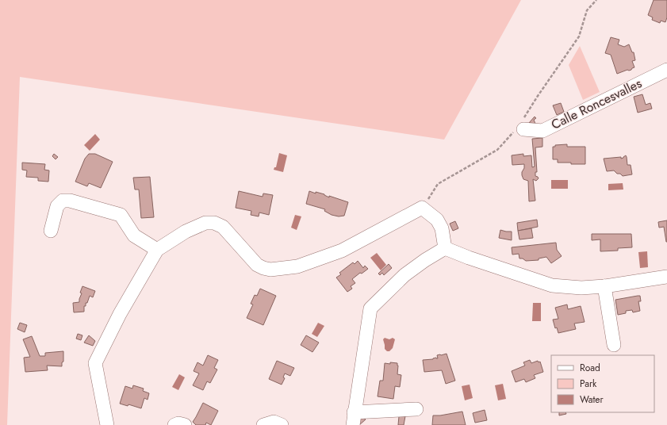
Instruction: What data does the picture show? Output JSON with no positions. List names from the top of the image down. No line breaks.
{"streets":{"street":["Calle Roncesvalles"]},"legend":["Road","Park","Water"]}
